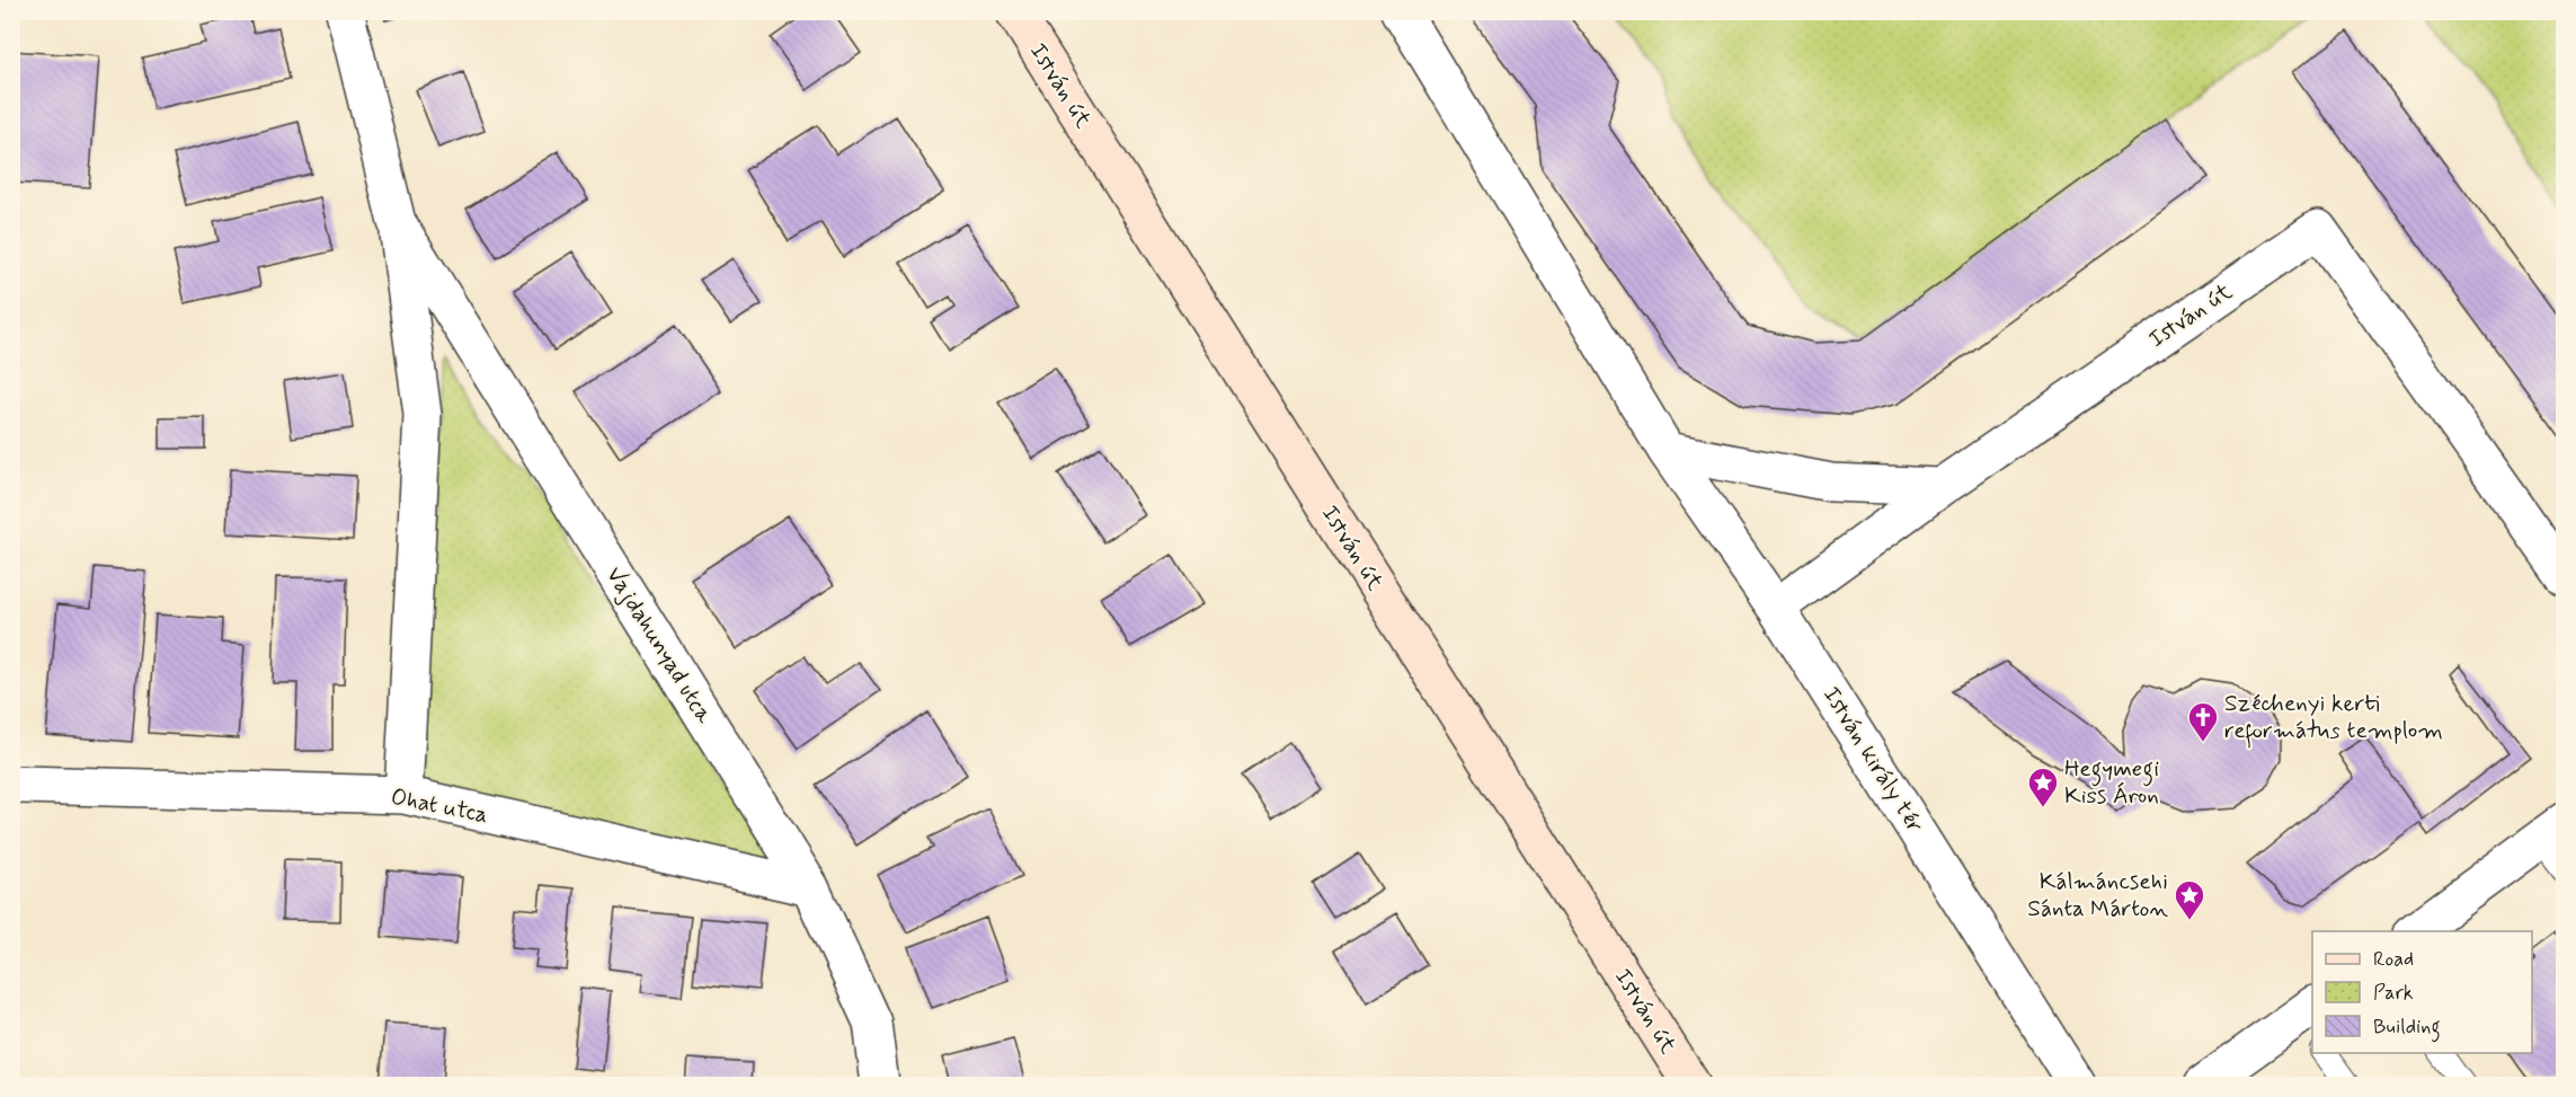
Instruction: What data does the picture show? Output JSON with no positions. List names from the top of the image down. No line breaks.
{"streets":{"street":["István út","Vajdahunyad utca","István király tér","Ohat utca"]},"crossings":[["Vajdahunyad utca","Ohat utca"]],"places":{"church":["Széchenyi kerti református templom"],"place":["Hegymegi Kiss Áron","Kálmáncsehi Sánta Márton"]},"legend":["Road","Park","Building"]}
